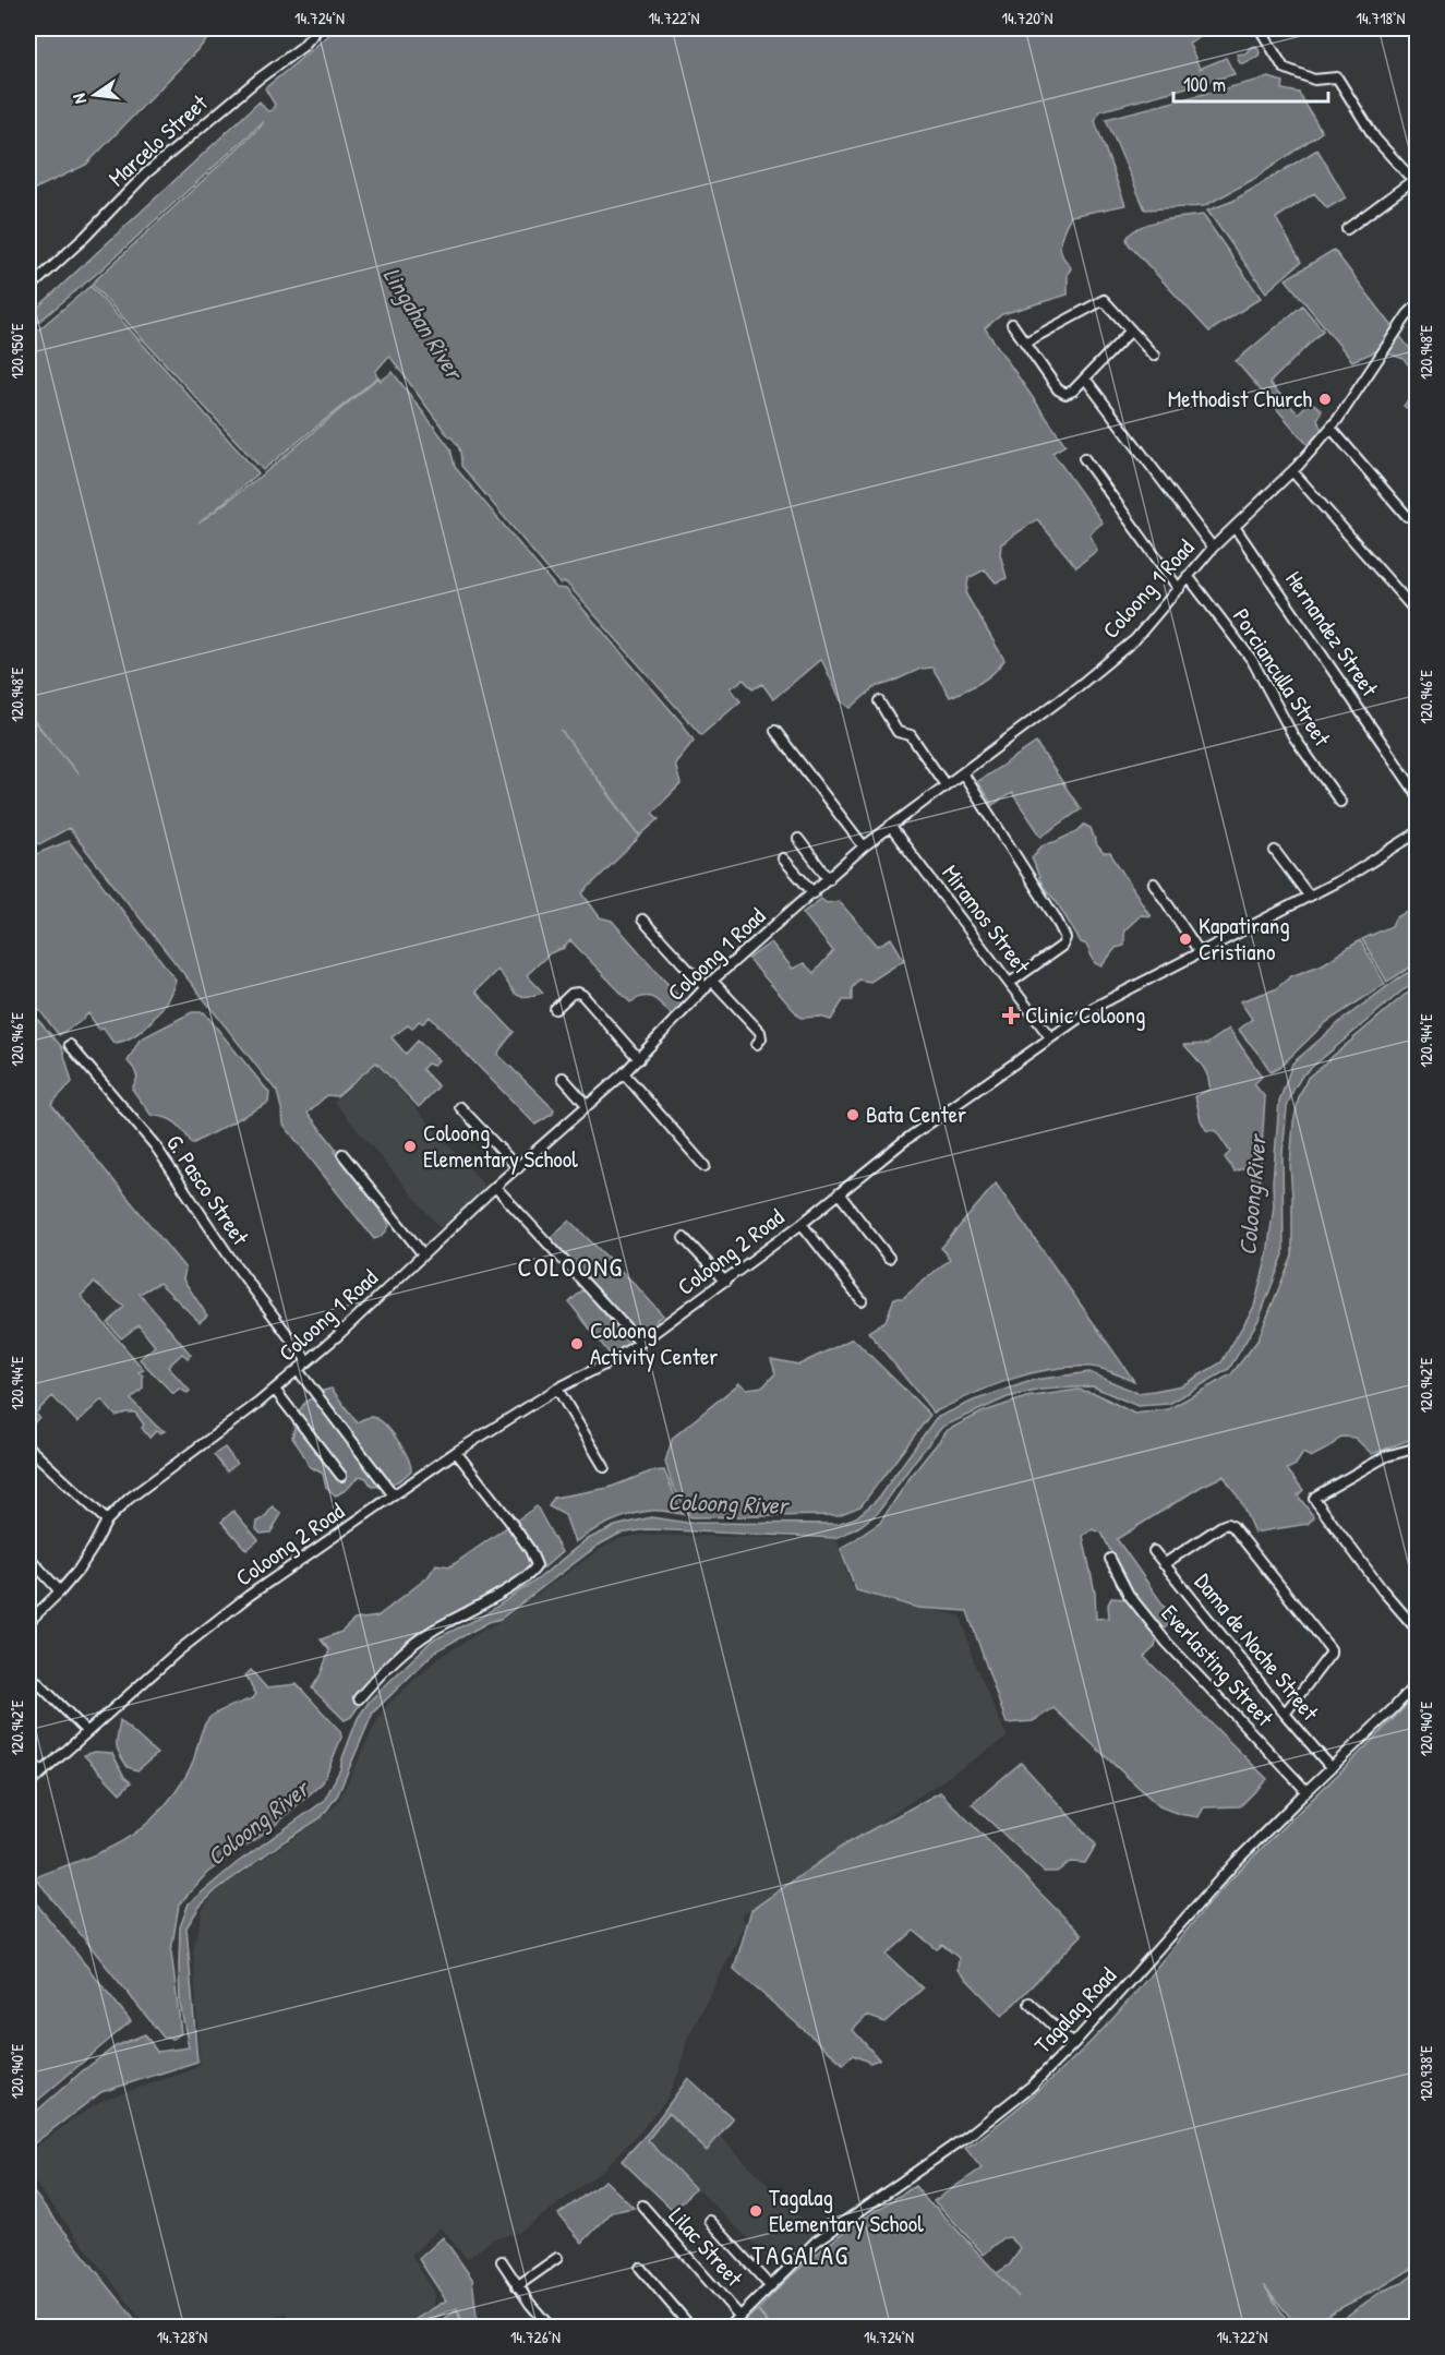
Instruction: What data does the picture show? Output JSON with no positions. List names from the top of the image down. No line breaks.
{"streets":{"street":["Marcelo Street","Coloong 1 Road","Hernandez Street","Porcianculla Street","Miramos Street","G. Pasco Street","Coloong 2 Road","Dama de Noche Street","Everlasting Street","Tagalag Road","Lilac Street"]},"crossings":[["Coloong 1 Road","Hernandez Street"],["Coloong 1 Road","Porcianculla Street"],["Coloong 1 Road","Miramos Street"],["Coloong 1 Road","G. Pasco Street"],["Miramos Street","Coloong 2 Road"],["Dama de Noche Street","Tagalag Road"],["Everlasting Street","Tagalag Road"],["Tagalag Road","Lilac Street"]],"districts":["COLOONG","TAGALAG"],"water":["Lingahan River","Coloong River"],"places":{"other":["Methodist Church","Kapatirang Cristiano","Bata Center","Coloong Elementary School","Coloong Activity Center","Tagalag Elementary School"],"health":["Clinic Coloong"]},"scale_bar":"100 m","north":"left","coordinates":["14.724°N","14.722°N","14.720°N","14.718°N","120.950°E","120.948°E","120.946°E","120.944°E","120.942°E","120.940°E","120.938°E","14.728°N","14.726°N"]}
